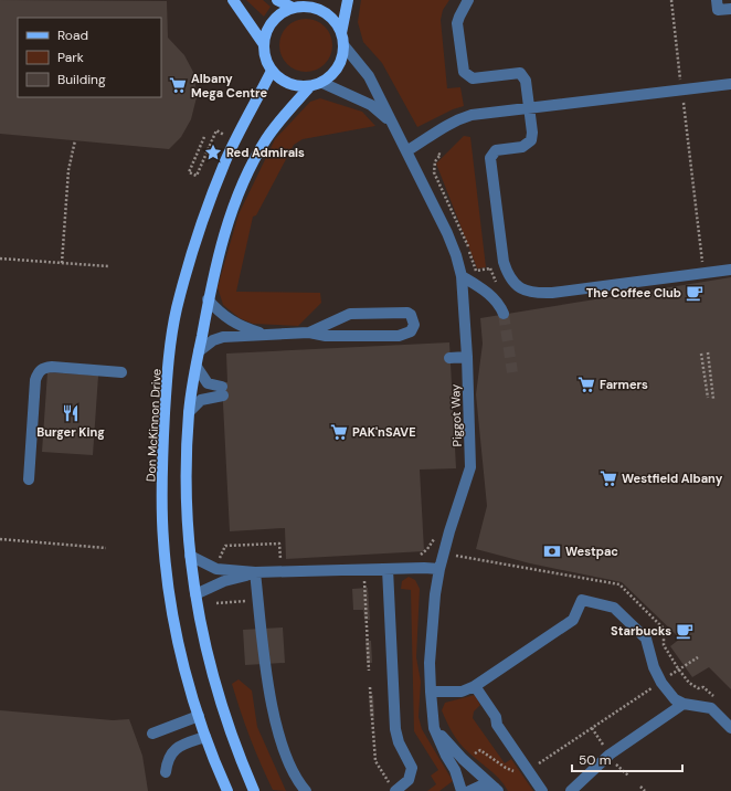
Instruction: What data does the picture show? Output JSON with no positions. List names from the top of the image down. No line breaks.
{"streets":{"main road":["Don McKinnon Drive"],"street":["Piggot Way"]},"crossings":[["Piggot Way","Don McKinnon Drive"]],"places":{"supermarket":["Albany Mega Centre","Farmers","PAK'nSAVE","Westfield Albany"],"place":["Red Admirals"],"cafe":["The Coffee Club","Starbucks"],"restaurant":["Burger King"],"bank":["Westpac"]},"legend":["Road","Park","Building"],"scale_bar":"50 m"}
